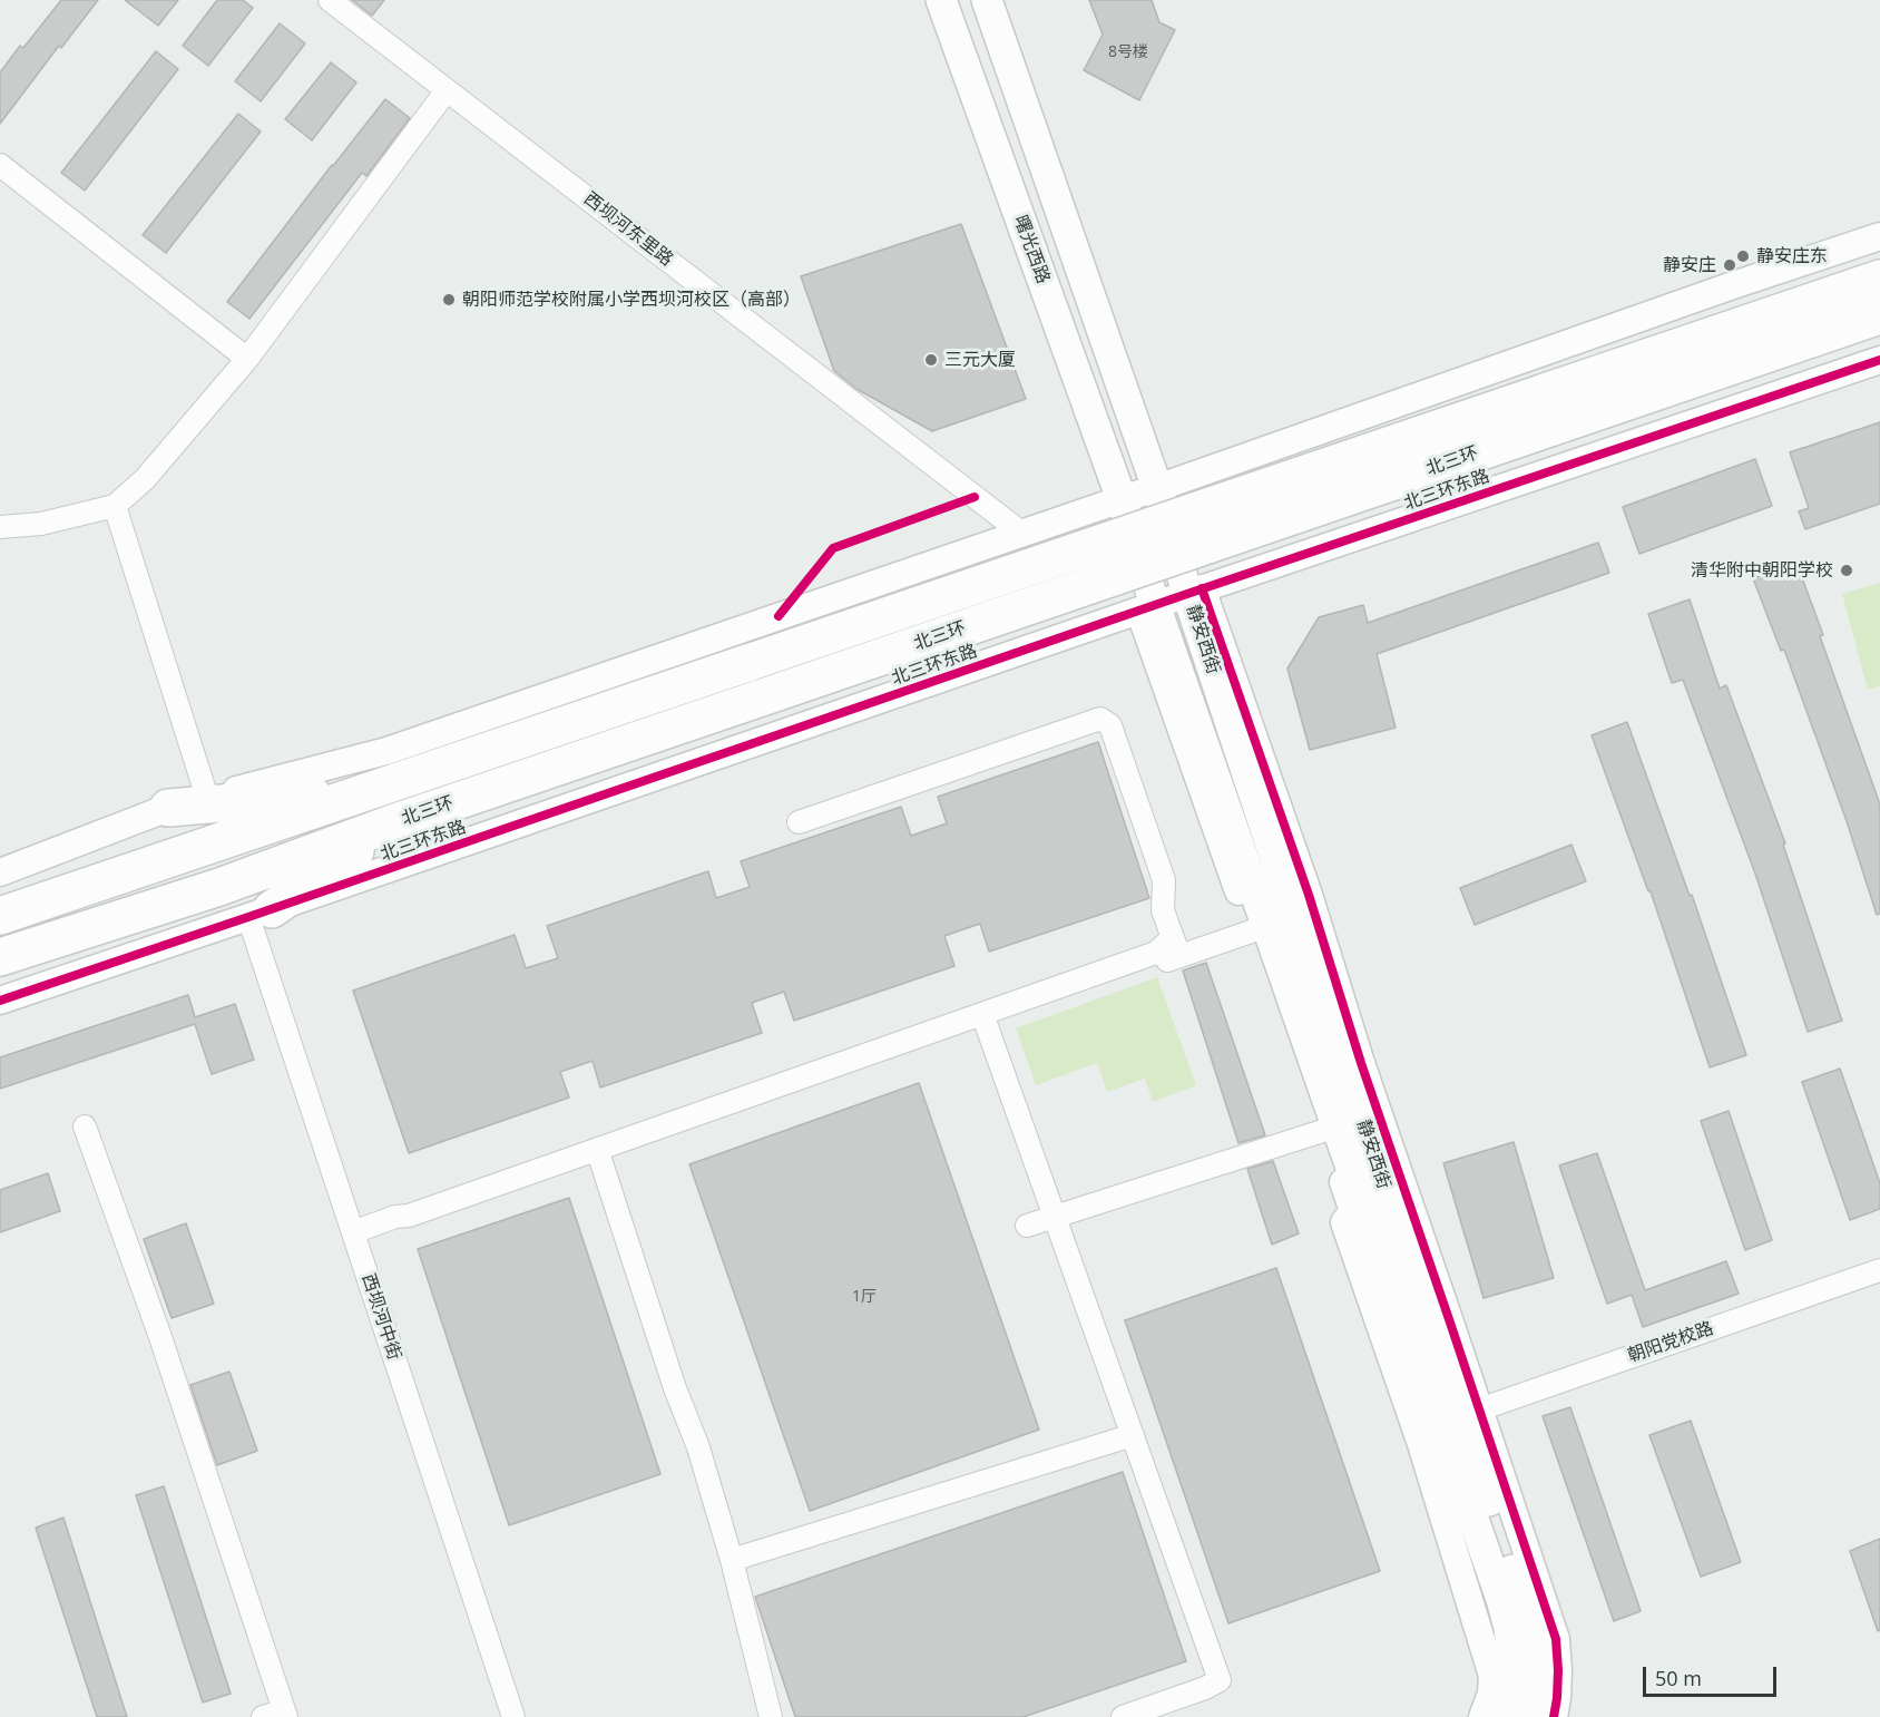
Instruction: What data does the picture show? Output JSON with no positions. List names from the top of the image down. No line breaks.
{"streets":{"highway":["北三环"],"main road":["曙光西路","静安西街"],"street":["西坝河东里路","北三环东路","西坝河中街","朝阳党校路"]},"crossings":[["曙光西路","北三环东路"],["曙光西路","静安西街"],["北三环东路","静安西街"],["北三环东路","西坝河中街"],["静安西街","朝阳党校路"]],"places":["静安庄东","静安庄","朝阳师范学校附属小学西坝河校区（高部）","三元大厦","清华附中朝阳学校"],"house_numbers":["8号楼","1厅"],"scale_bar":"50 m"}
